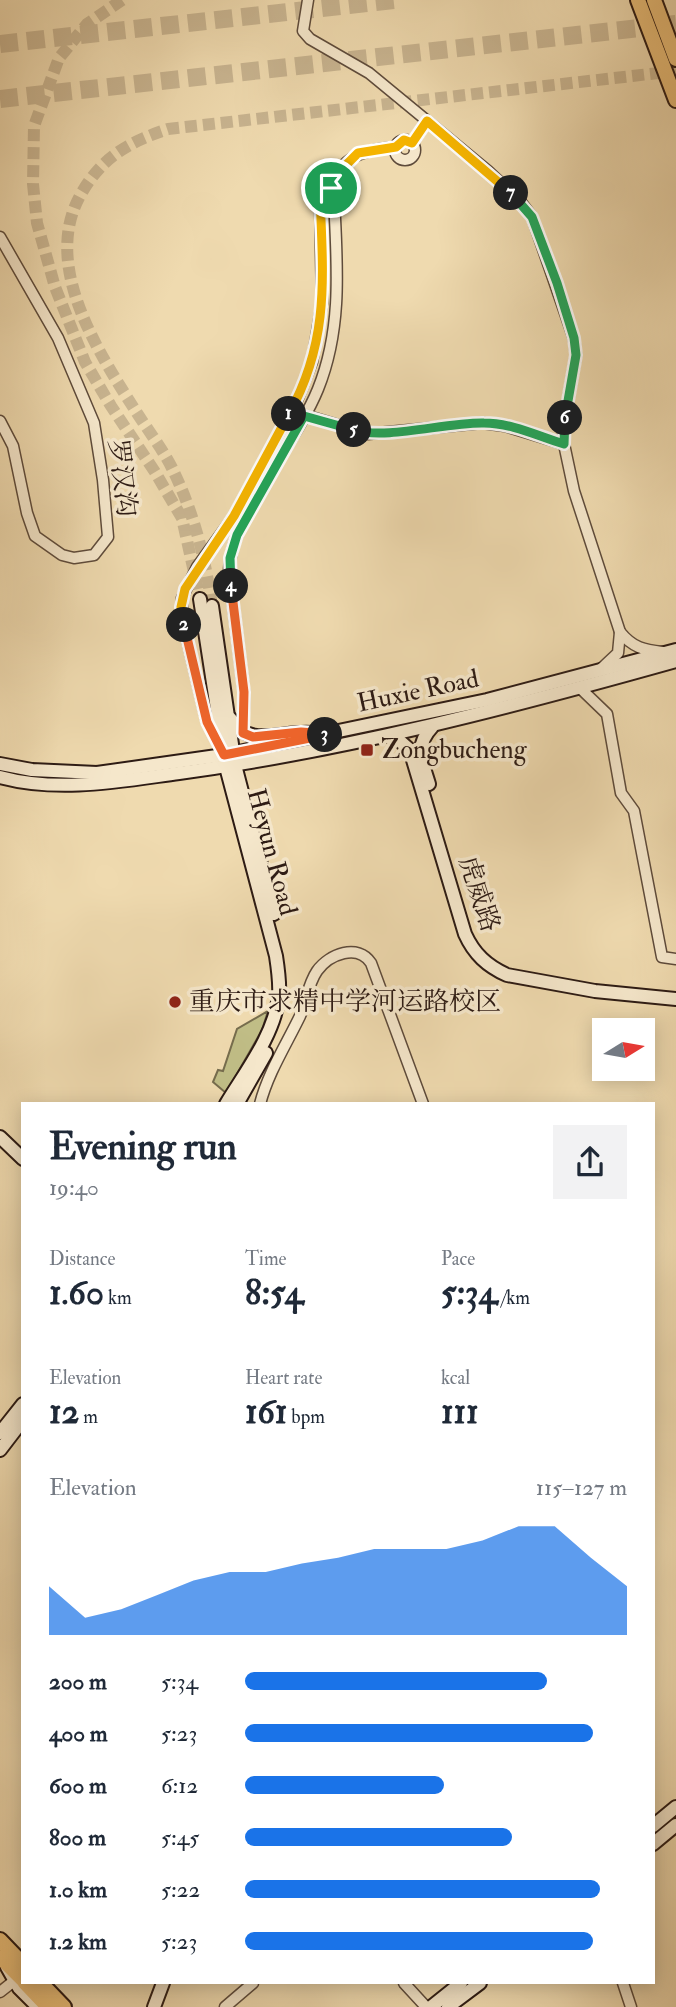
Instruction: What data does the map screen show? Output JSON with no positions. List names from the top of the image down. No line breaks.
{"streets":{"main road":["Huxie Road","Heyun Road","虎威路"],"street":["罗汉沟"]},"crossings":[["Huxie Road","Heyun Road"],["Huxie Road","虎威路"]],"places":{"transit":["Zongbucheng"],"other":["重庆市求精中学河运路校区"]},"north":"right","page":{"pins":["7","1","6","5","4","2","3"],"heading":["Evening run","19:40"],"stats":[["Distance","1.60 km"],["Time","8:54"],["Pace","5:34 /km"],["Elevation","12 m"],["Heart rate","161 bpm"],["kcal","111"]],"chart":["Elevation","115–127 m"],"list":[{"name":"200 m","note":"5:34"},{"name":"400 m","note":"5:23"},{"name":"600 m","note":"6:12"},{"name":"800 m","note":"5:45"},{"name":"1.0 km","note":"5:22"},{"name":"1.2 km","note":"5:23"}]}}
